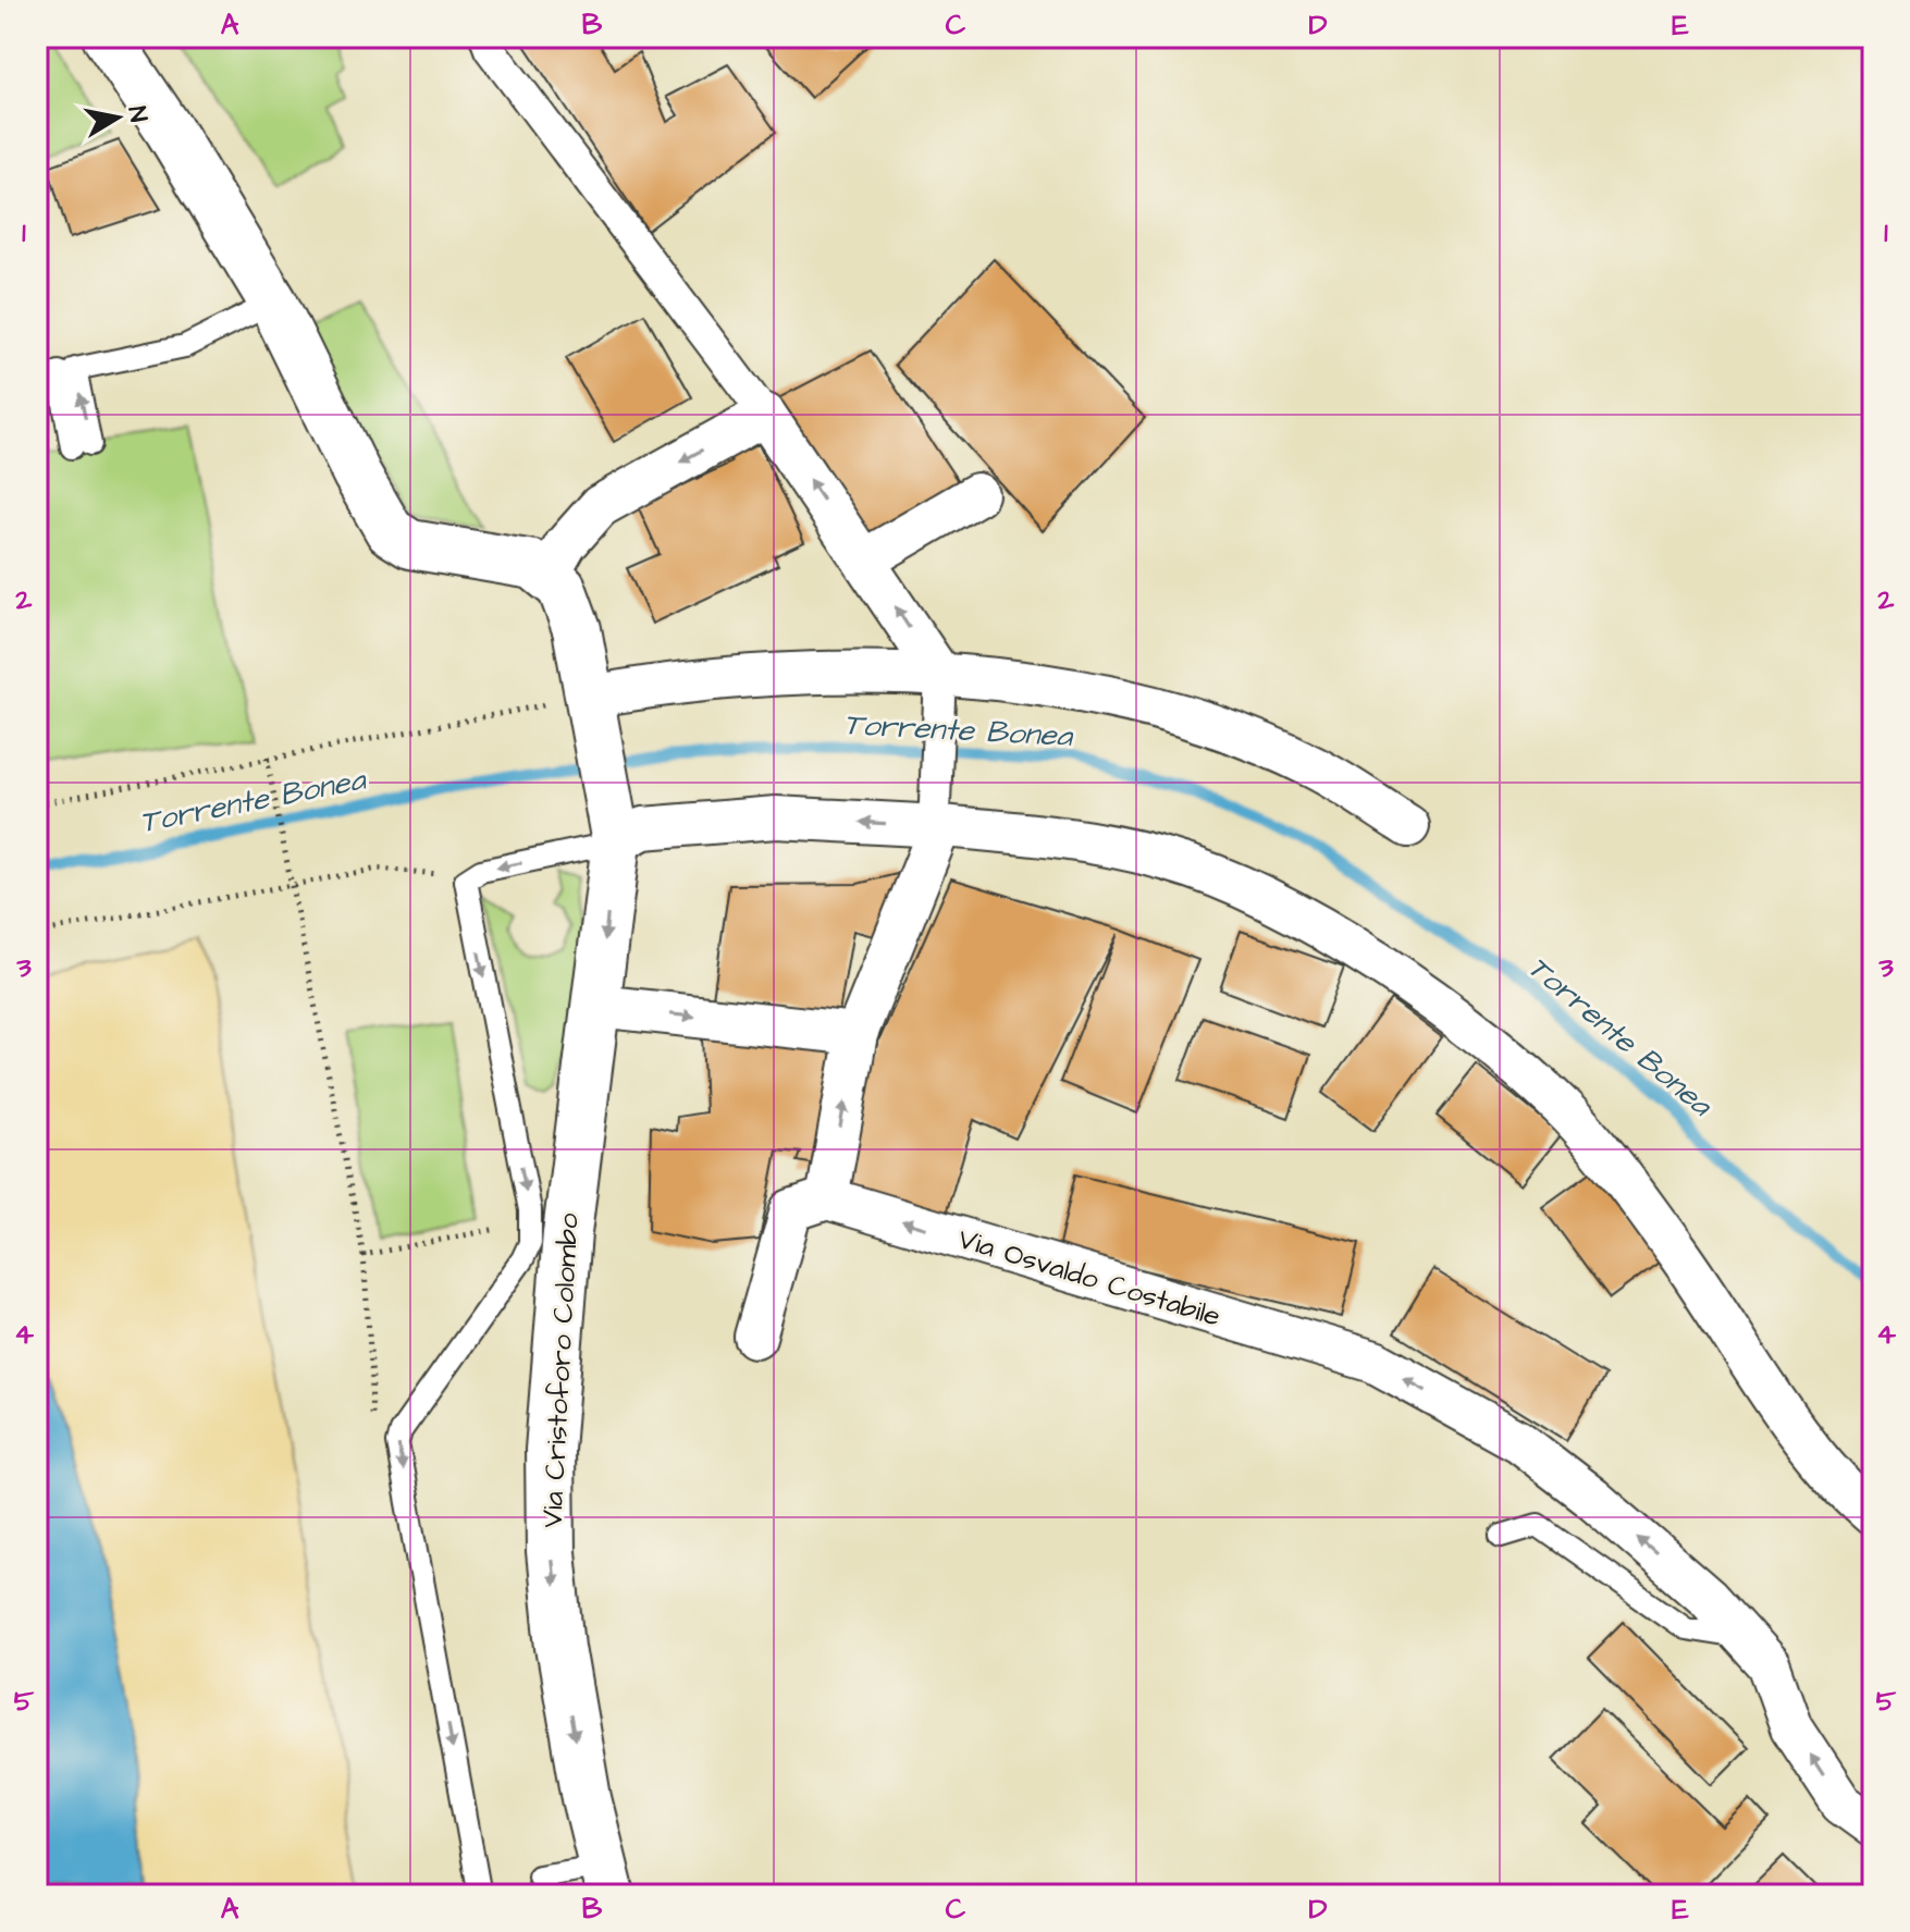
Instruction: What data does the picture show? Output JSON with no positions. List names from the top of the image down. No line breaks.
{"streets":{"street":["Via Osvaldo Costabile","Via Cristoforo Colombo"]},"water":["Torrente Bonea"],"north":"right","grid":{"columns":["A","B","C","D","E"],"rows":["1","2","3","4","5"]}}
